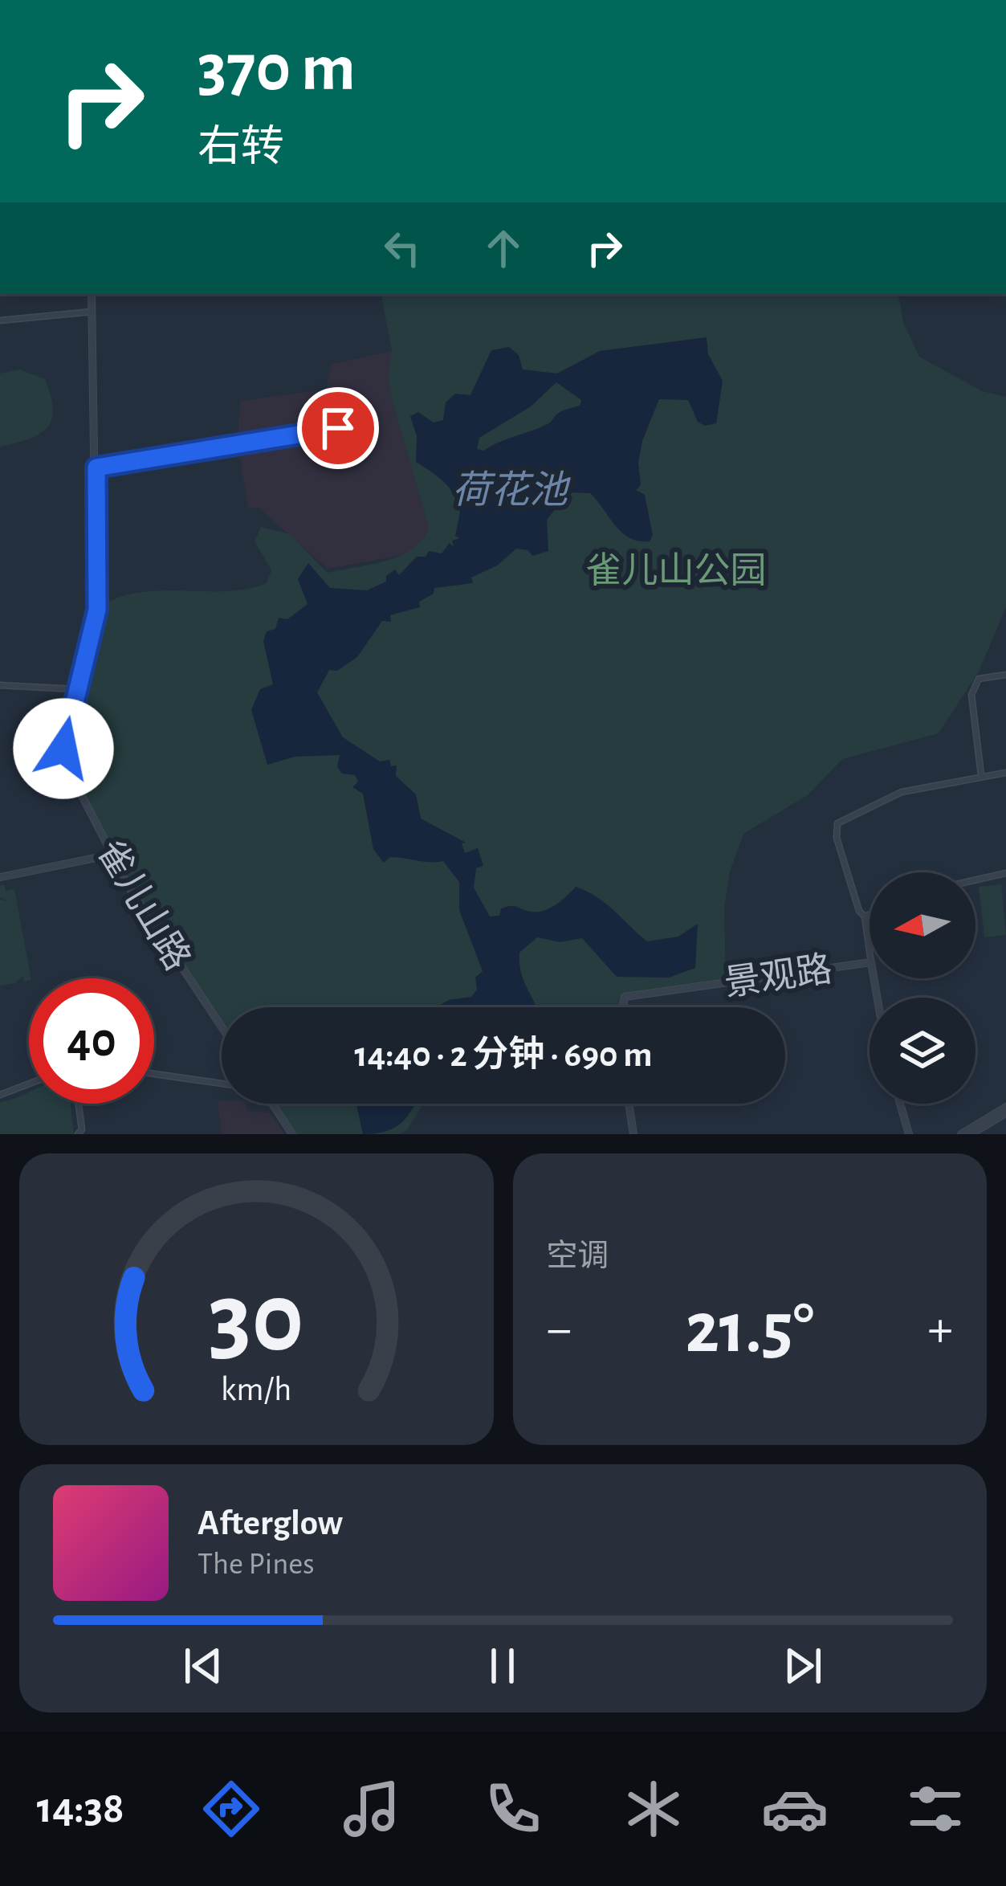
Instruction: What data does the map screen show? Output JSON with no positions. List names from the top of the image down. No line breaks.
{"streets":{"street":["雀儿山路","景观路"]},"water":["荷花池"],"parks":["雀儿山公园"],"north":"left","page":{"turn":["370 m","右转"],"limit":"40","trip":"14:40 · 2 分钟 · 690 m","tile":"空调","heat":["−","21.5°","+"],"song":["Afterglow","The Pines"],"tabs":"14:38","gauge":["30","km/h"]}}
